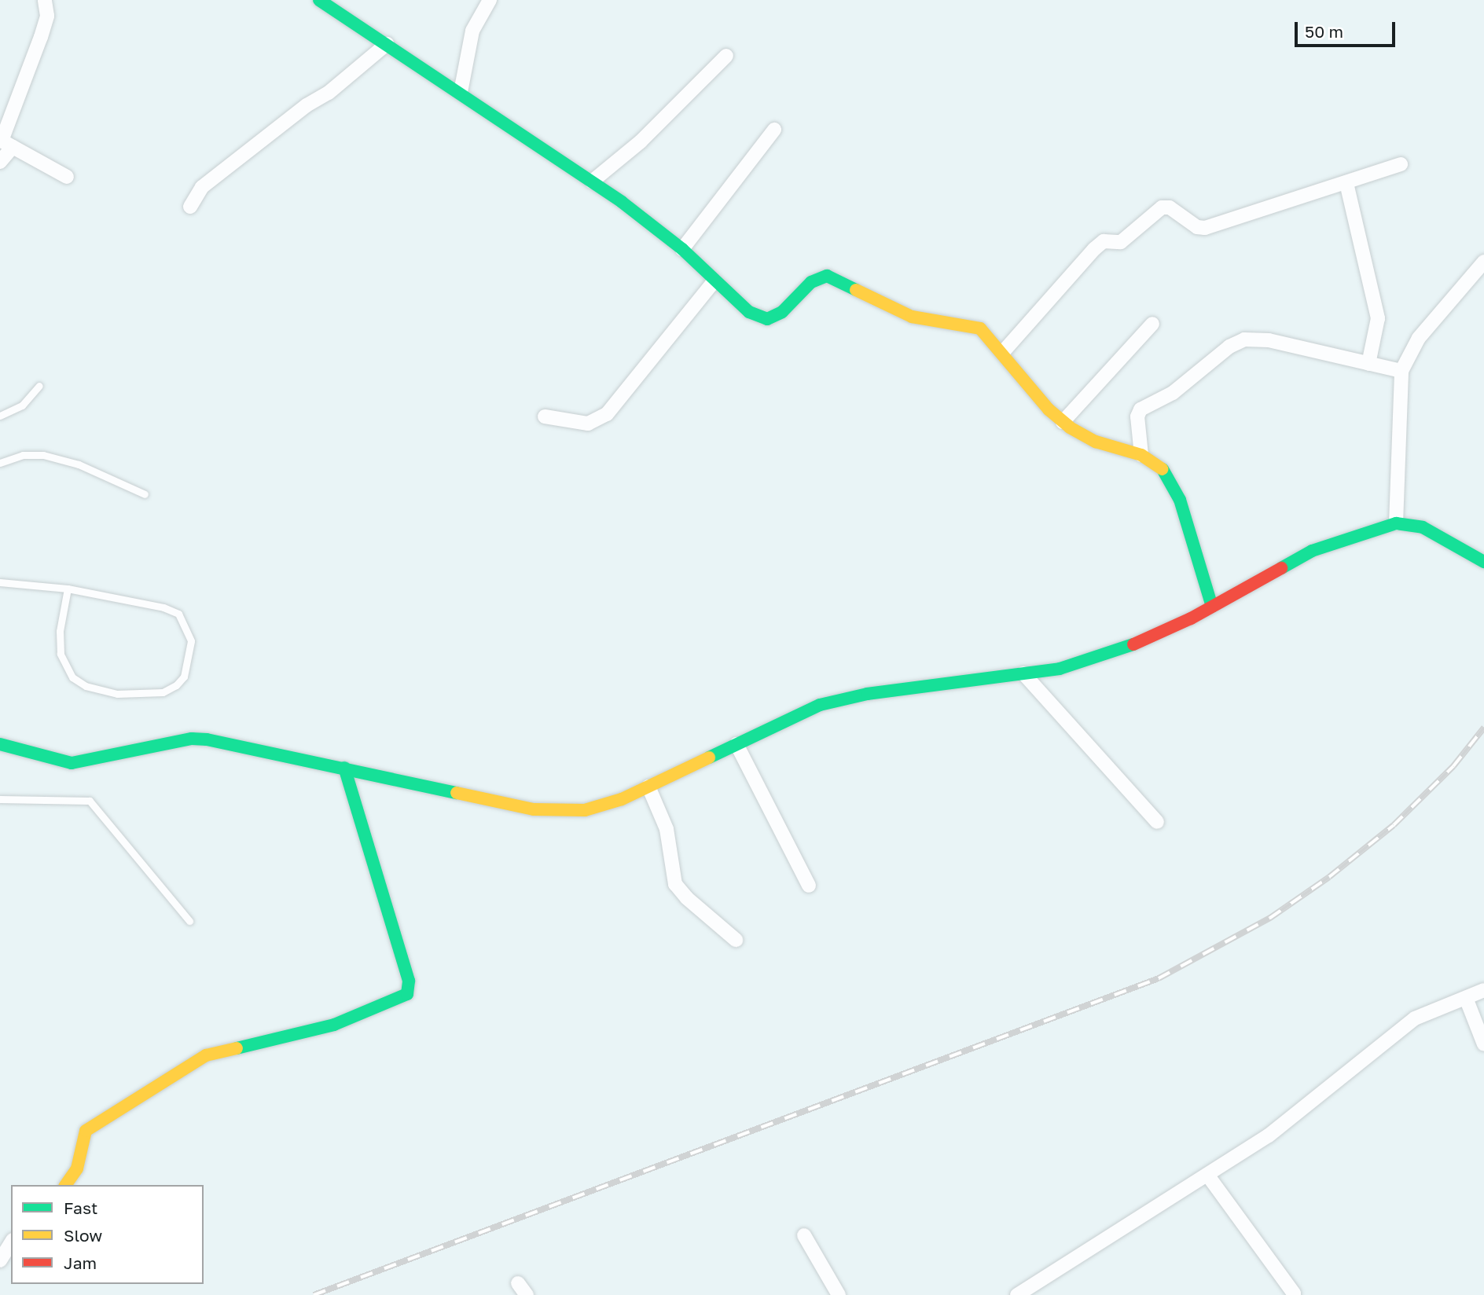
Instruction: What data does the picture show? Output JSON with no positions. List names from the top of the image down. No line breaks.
{"legend":["Fast","Slow","Jam"],"scale_bar":"50 m"}
